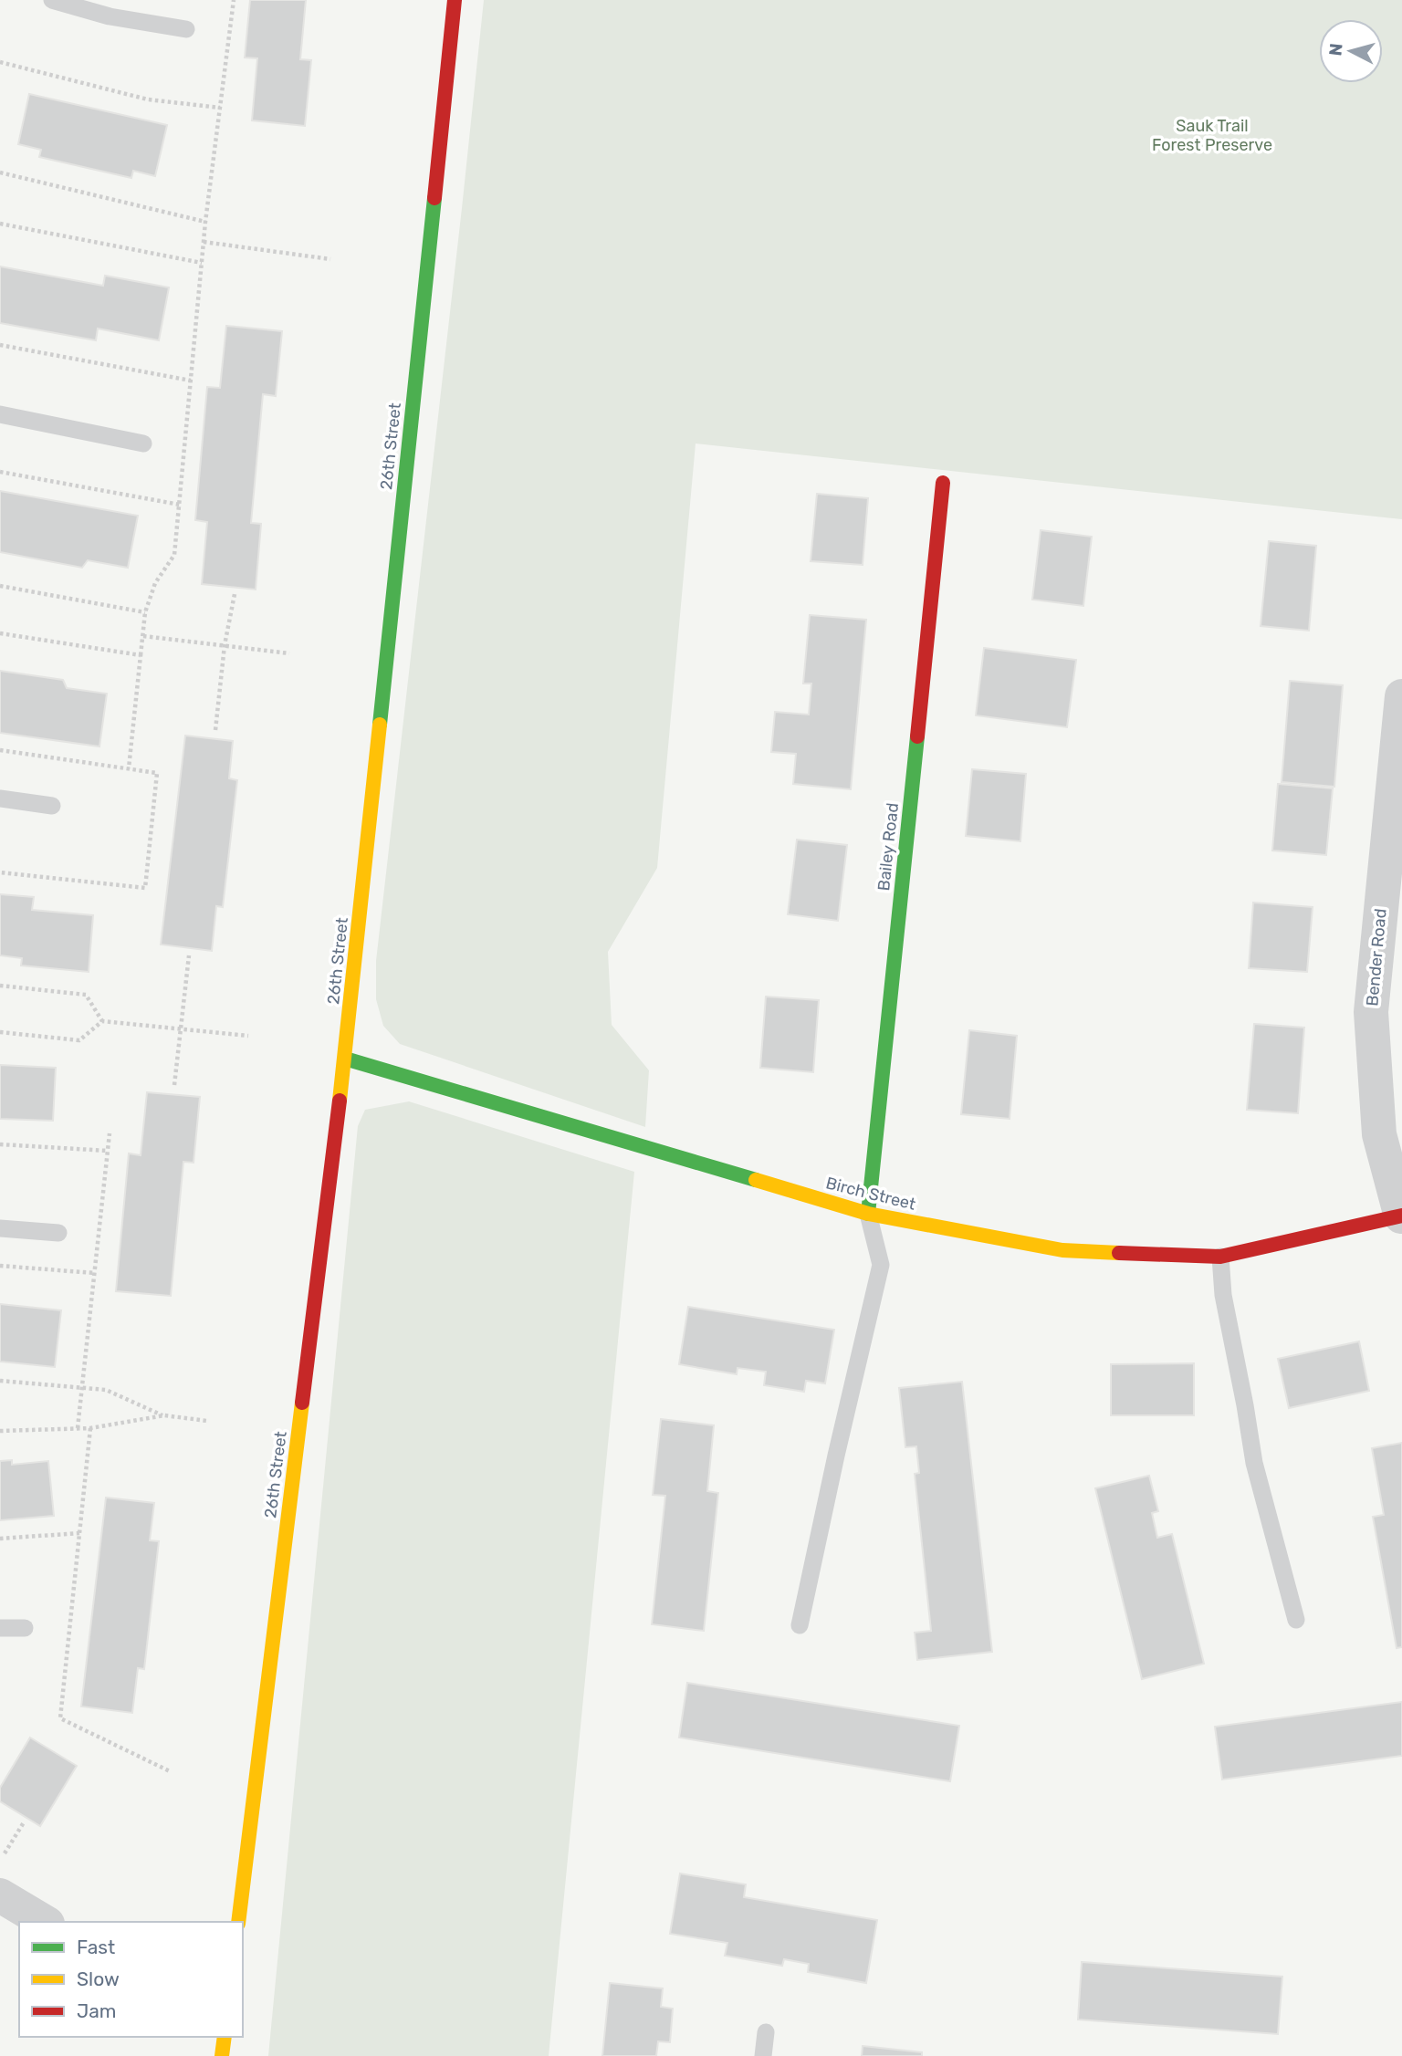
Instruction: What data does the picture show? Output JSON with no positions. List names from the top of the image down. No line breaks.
{"streets":{"street":["26th Street","Bailey Road","Bender Road","Birch Street"]},"crossings":[["26th Street","Birch Street"],["Bailey Road","Birch Street"],["Bender Road","Birch Street"]],"parks":["Sauk Trail Forest Preserve"],"legend":["Fast","Slow","Jam"],"north":"left"}
